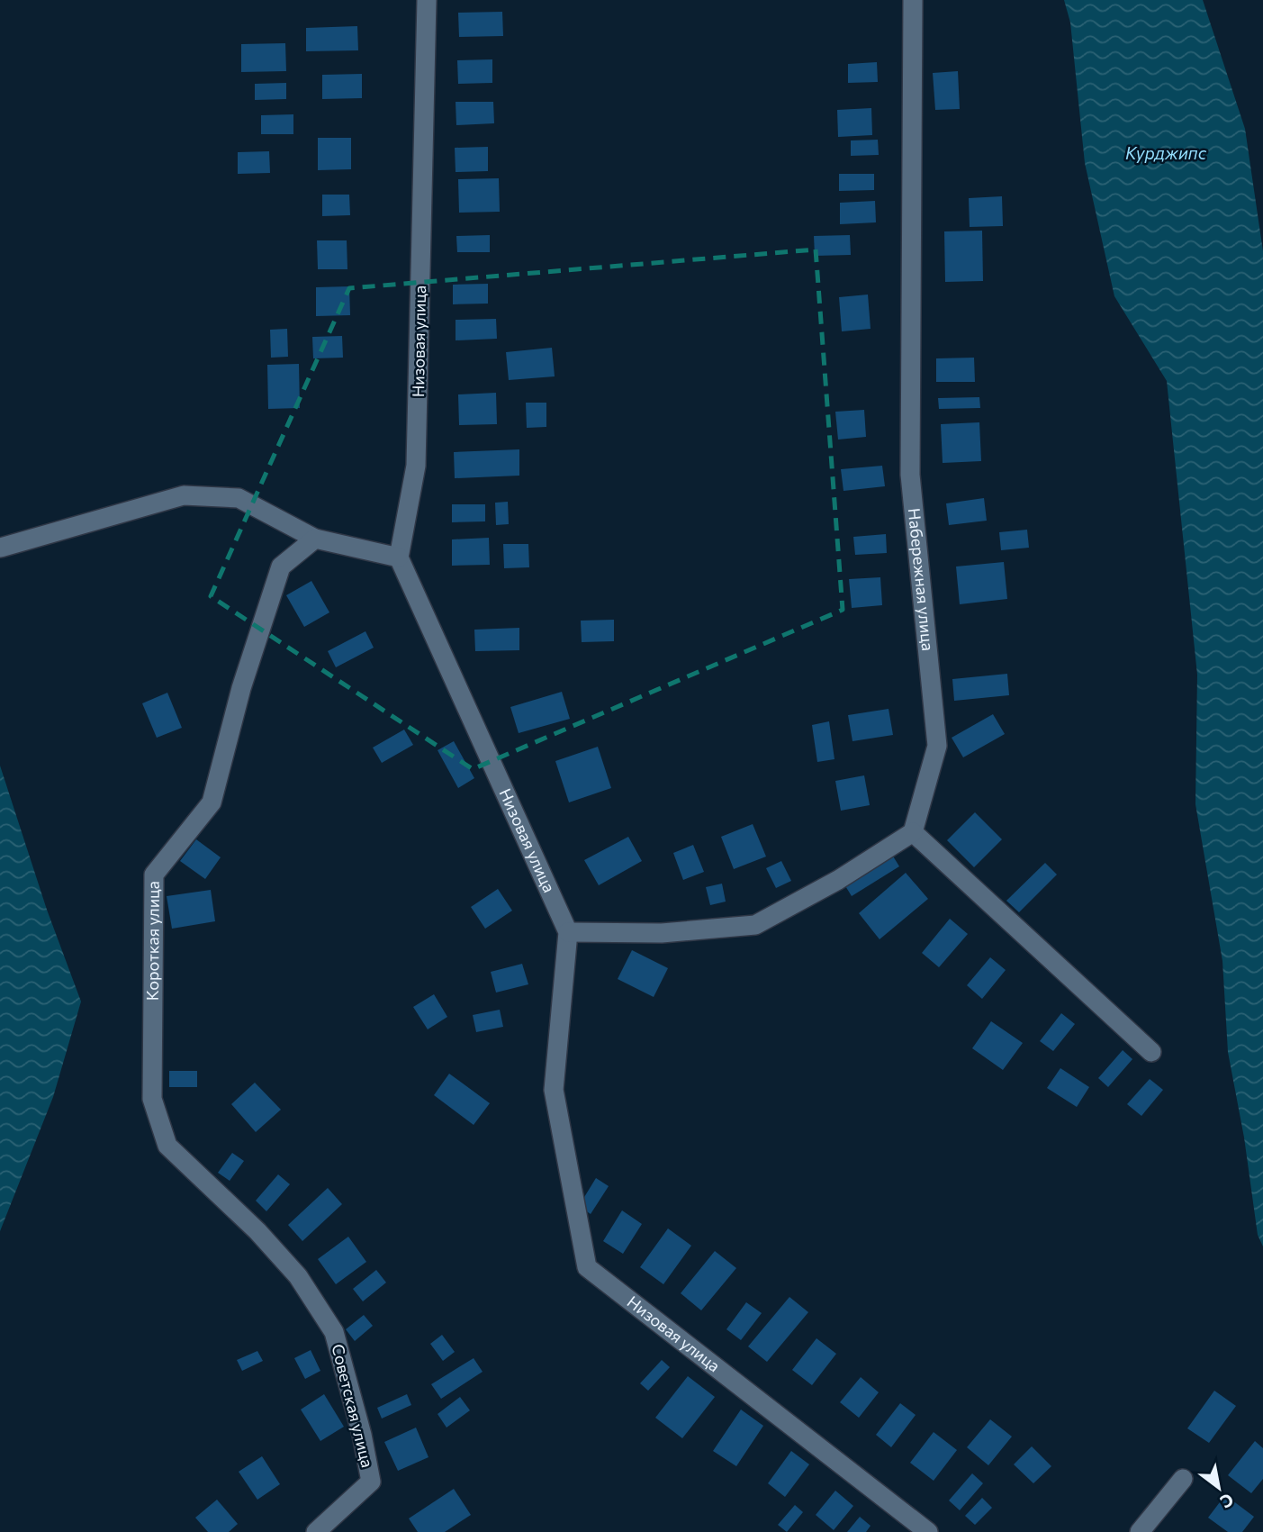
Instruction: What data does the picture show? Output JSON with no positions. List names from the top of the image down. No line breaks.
{"streets":{"street":["Низовая улица","Набережная улица","Короткая улица","Советская улица"]},"crossings":[["Короткая улица","Советская улица"]],"water":["Курджипс"],"north":"bottom right"}
